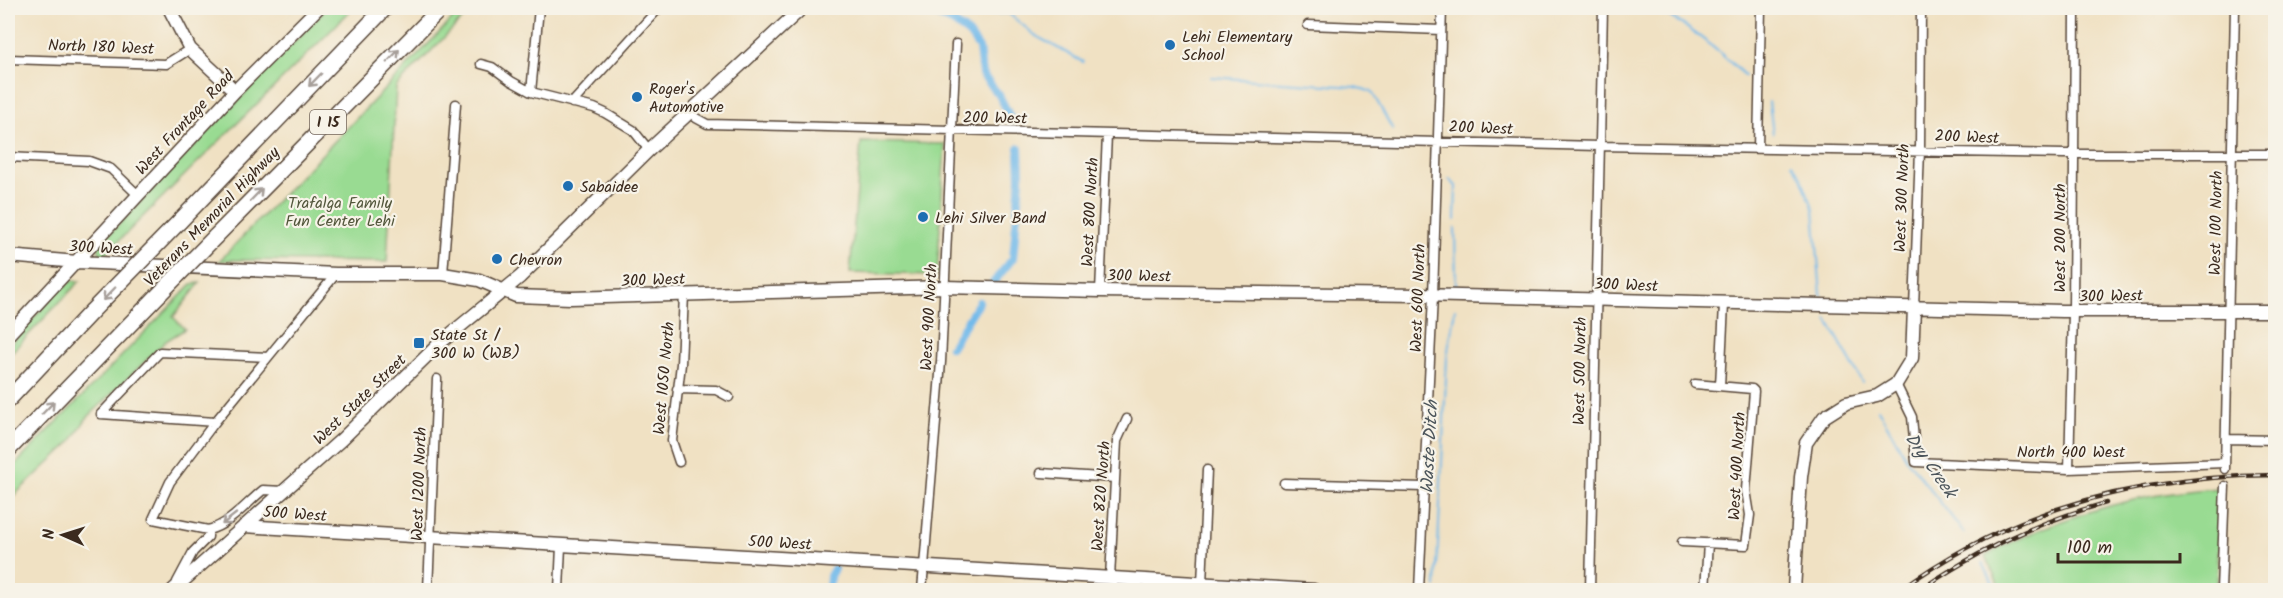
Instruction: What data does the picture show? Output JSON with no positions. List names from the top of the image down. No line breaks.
{"streets":{"highway":["I 15","Veterans Memorial Highway"],"street":["North 180 West","200 West","West Frontage Road","West 300 North","West 800 North","West 100 North","West 200 North","300 West","West 600 North","West 900 North","West 500 North","West 1050 North","West State Street","North 400 West","West 400 North","West 1200 North","West 820 North","500 West"]},"crossings":[["200 West","West 300 North"],["200 West","West 800 North"],["200 West","West 100 North"],["200 West","West 200 North"],["200 West","West 600 North"],["200 West","West 900 North"],["200 West","West 500 North"],["200 West","West State Street"],["West Frontage Road","300 West"],["West 300 North","300 West"],["West 300 North","North 400 West"],["West 800 North","300 West"],["West 100 North","300 West"],["West 100 North","North 400 West"],["West 200 North","300 West"],["West 200 North","North 400 West"],["300 West","West 600 North"],["300 West","West 900 North"],["300 West","West 500 North"],["300 West","West 1050 North"],["300 West","West State Street"],["West 900 North","500 West"],["West State Street","500 West"],["West 1200 North","500 West"],["West 820 North","500 West"]],"water":["Waste Ditch","Dry Creek"],"parks":["Trafalga Family Fun Center Lehi"],"places":{"other":["Lehi Elementary School","Roger's Automotive","Sabaidee","Lehi Silver Band","Chevron"],"transit":["State St / 300 W (WB)"]},"scale_bar":"100 m","north":"left"}
